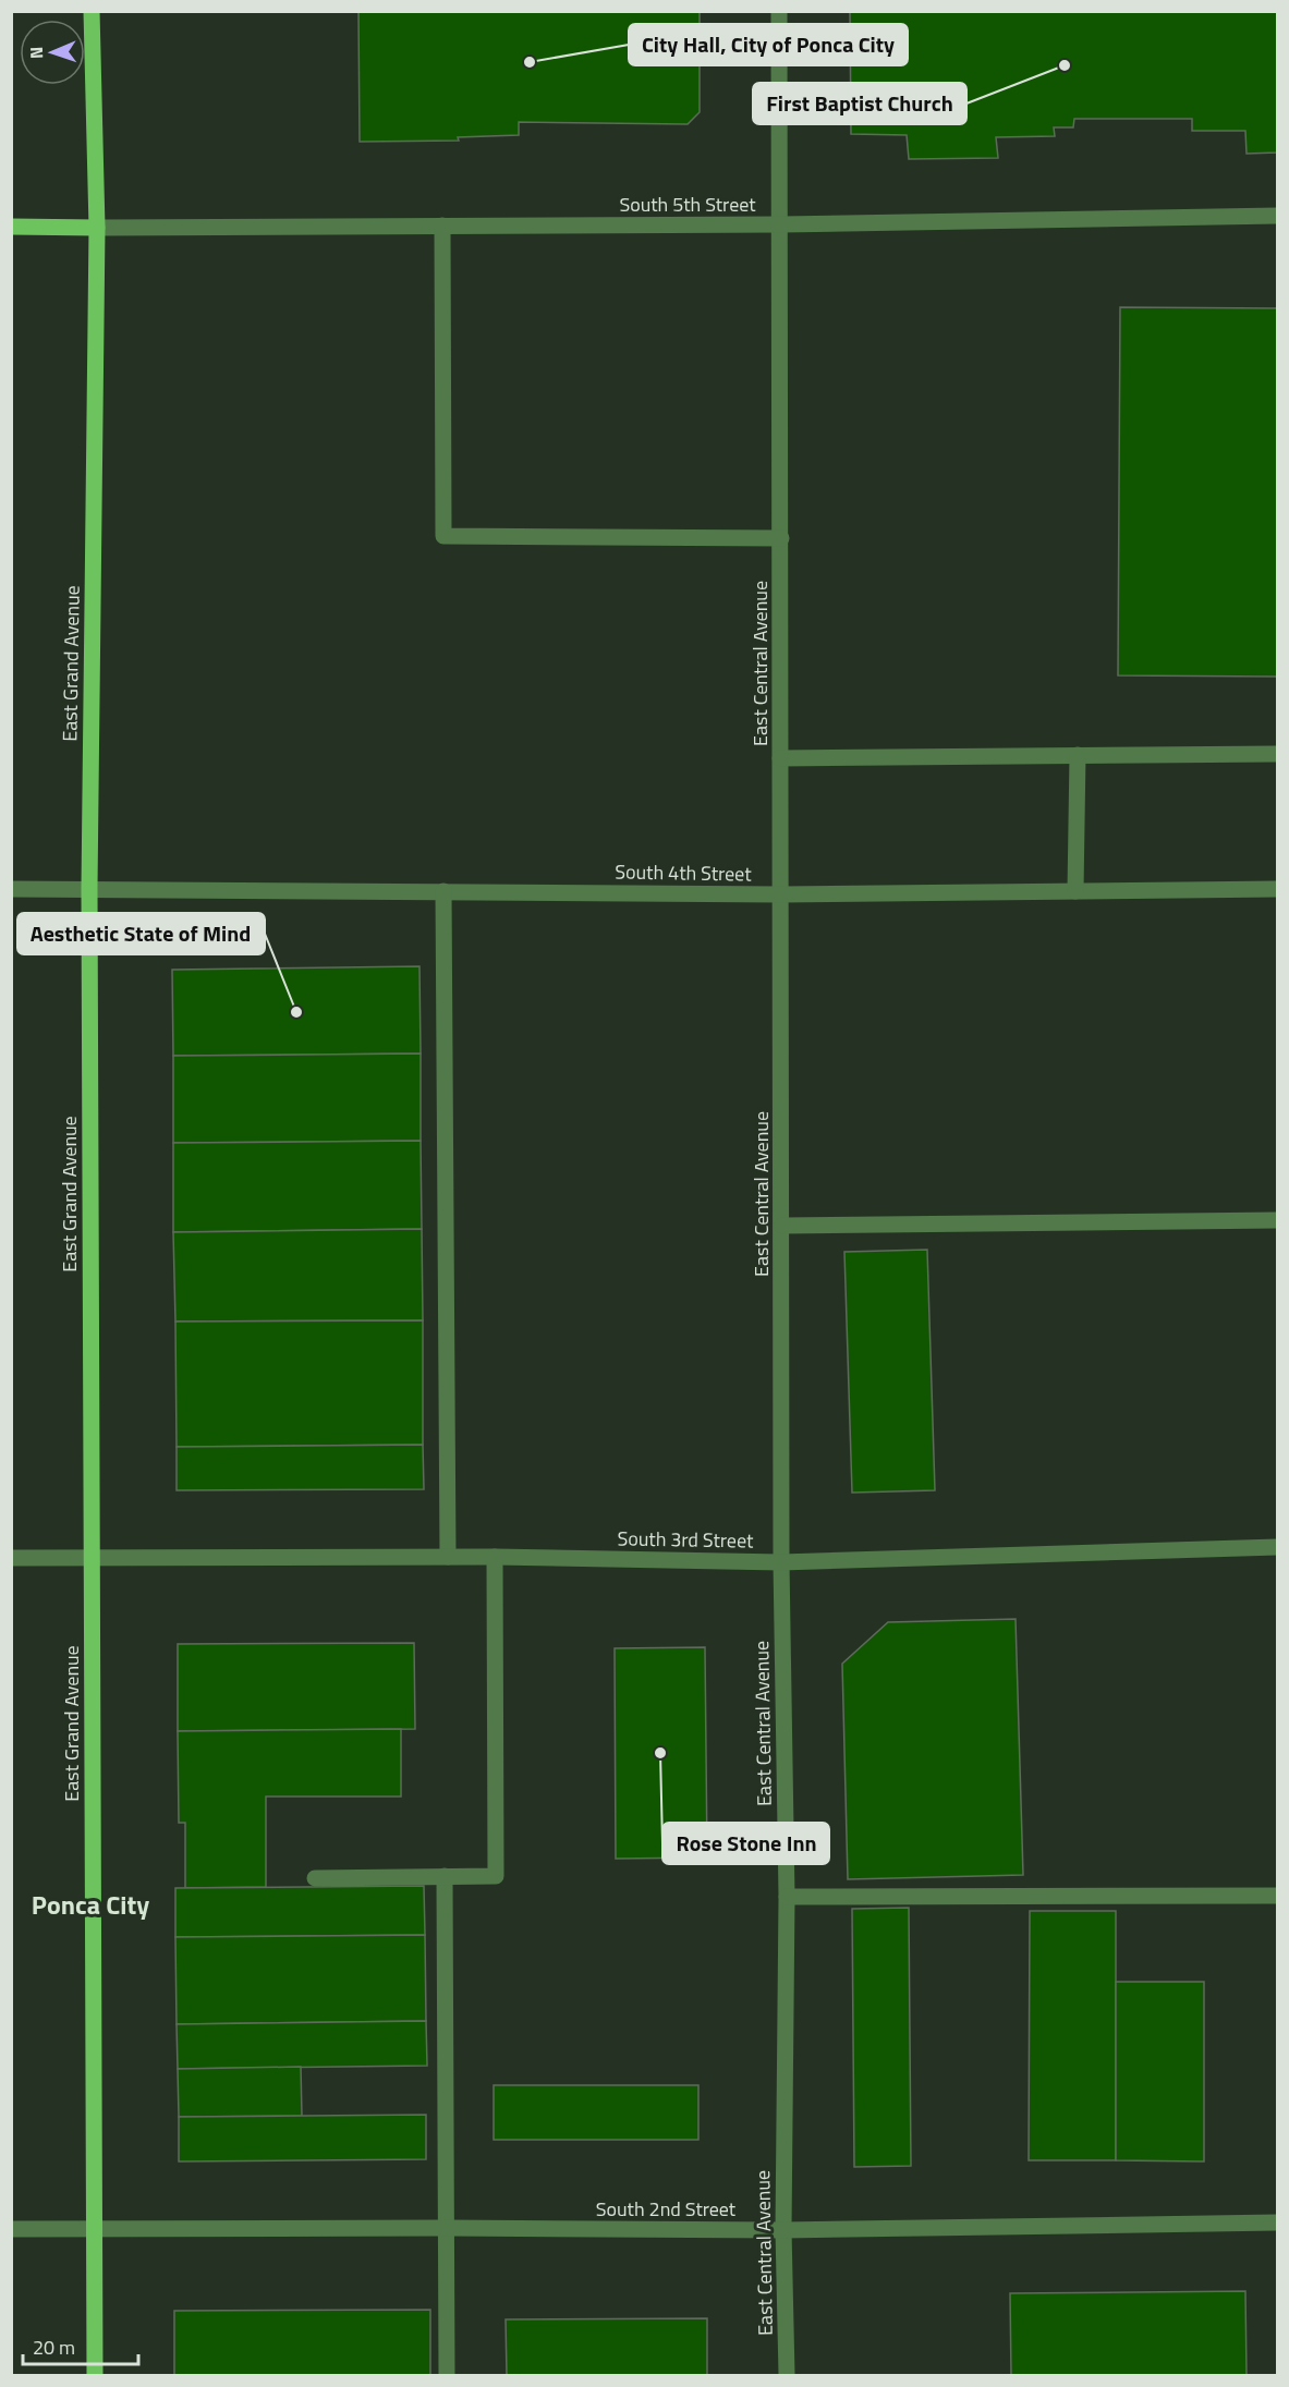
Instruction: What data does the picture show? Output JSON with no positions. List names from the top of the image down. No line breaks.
{"streets":{"main road":["East Grand Avenue"],"street":["South 5th Street","East Central Avenue","South 4th Street","South 3rd Street","South 2nd Street"]},"crossings":[["South 5th Street","East Grand Avenue"],["South 5th Street","East Central Avenue"],["East Grand Avenue","South 4th Street"],["East Grand Avenue","South 3rd Street"],["East Grand Avenue","South 2nd Street"],["East Central Avenue","South 4th Street"],["East Central Avenue","South 3rd Street"],["East Central Avenue","South 2nd Street"]],"districts":["Ponca City"],"places":["City Hall, City of Ponca City","First Baptist Church","Aesthetic State of Mind","Rose Stone Inn"],"scale_bar":"20 m","north":"left"}
